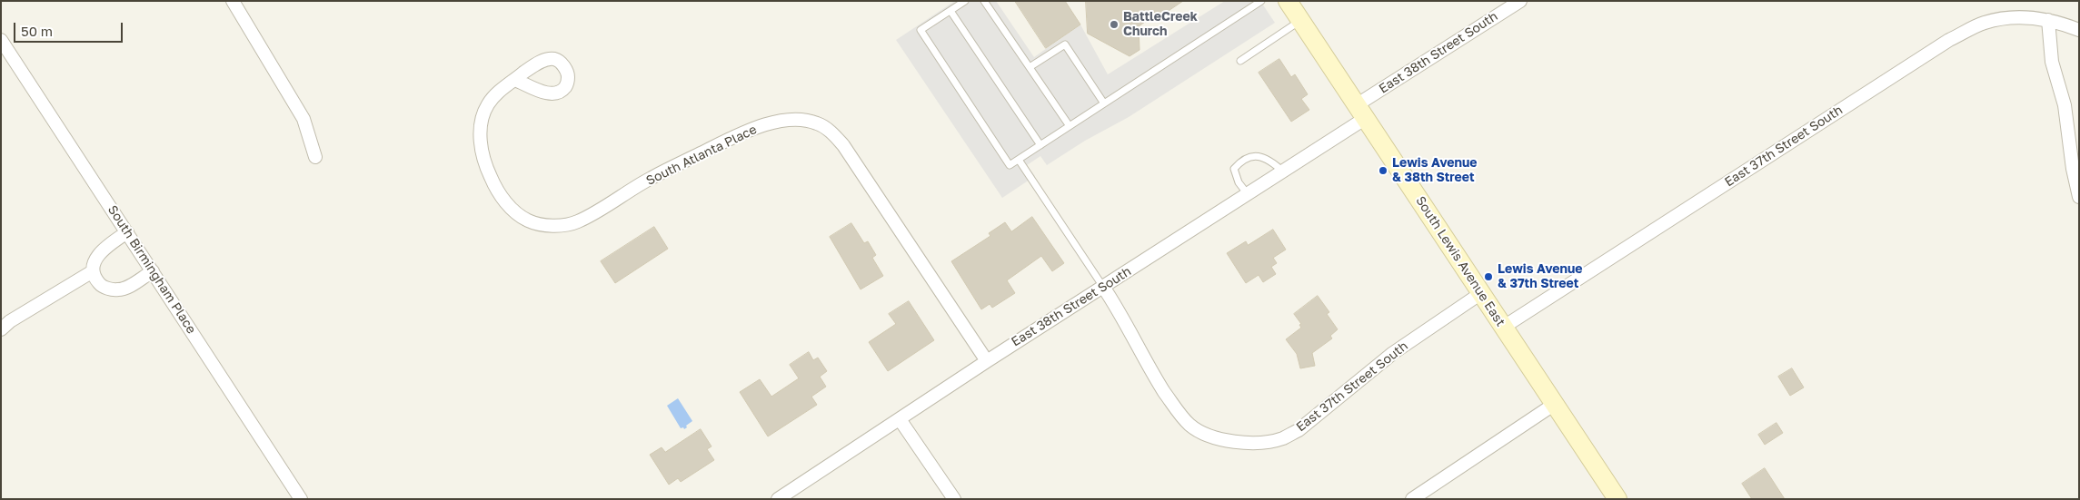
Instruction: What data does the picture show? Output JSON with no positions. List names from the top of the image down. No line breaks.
{"streets":{"main road":["South Lewis Avenue East"],"street":["East 38th Street South","East 37th Street South","South Atlanta Place","South Birmingham Place"]},"crossings":[["East 38th Street South","East 37th Street South"],["East 38th Street South","South Atlanta Place"],["East 38th Street South","South Lewis Avenue East"],["East 37th Street South","South Lewis Avenue East"]],"places":["BattleCreek Church","Lewis Avenue & 38th Street","Lewis Avenue & 37th Street"],"scale_bar":"50 m"}
